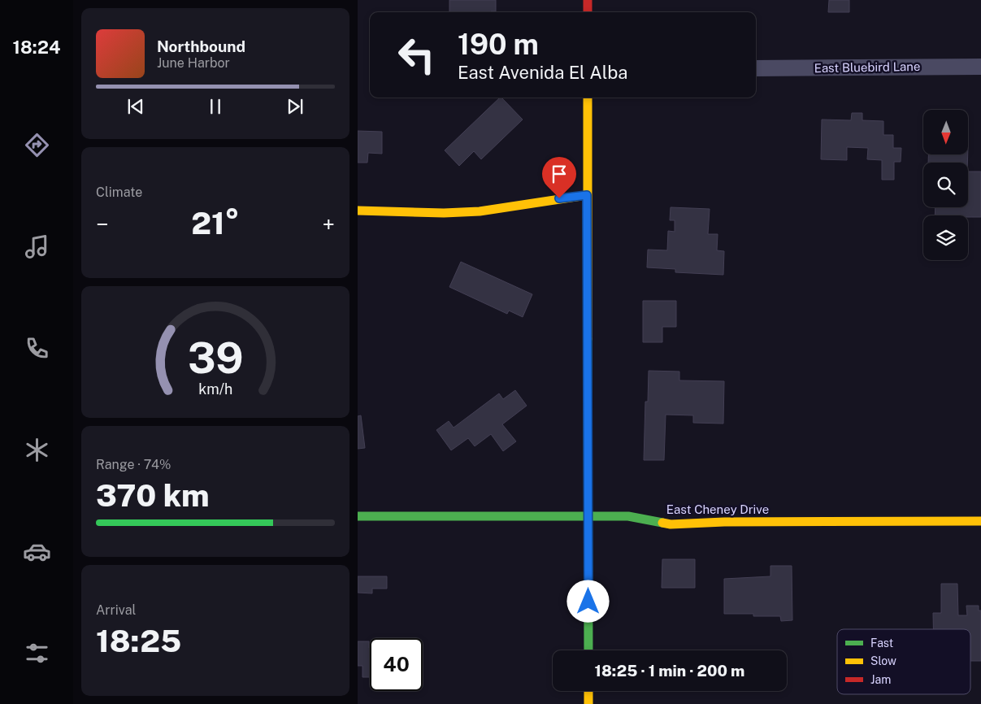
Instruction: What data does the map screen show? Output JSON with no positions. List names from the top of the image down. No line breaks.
{"streets":{"street":["East Bluebird Lane","East Cheney Drive"]},"legend":["Fast","Slow","Jam"],"north":"bottom","page":{"tabs":"18:24","turn":["190 m","East Avenida El Alba"],"song":["Northbound","June Harbor"],"tile":["Climate",["Range · 74%","370 km"],["Arrival","18:25"]],"heat":["−","21°","+"],"limit":"40","trip":"18:25 · 1 min · 200 m","gauge":["39","km/h"]}}
